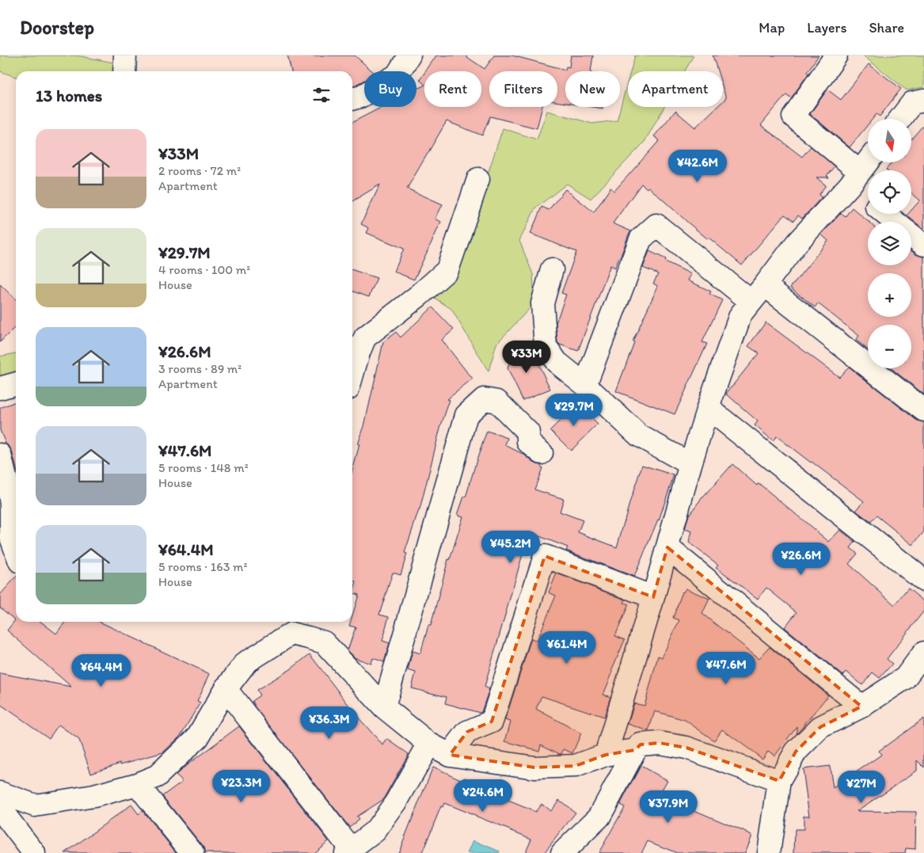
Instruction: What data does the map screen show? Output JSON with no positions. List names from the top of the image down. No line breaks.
{"north":"bottom","page":{"header":"Doorstep","nav":["Map","Layers","Share"],"chip":["Buy","Rent","Filters","New","Apartment"],"heading":"13 homes","map_buttons":["+","−"],"list":[{"name":"¥33M","note":"2 rooms · 72 m² · Apartment"},{"name":"¥29.7M","note":"4 rooms · 100 m² · House"},{"name":"¥26.6M","note":"3 rooms · 89 m² · Apartment"},{"name":"¥47.6M","note":"5 rooms · 148 m² · House"},{"name":"¥64.4M","note":"5 rooms · 163 m² · House"}],"price":["¥42.6M","¥33M","¥29.7M","¥45.2M","¥26.6M","¥61.4M","¥47.6M","¥64.4M","¥36.3M","¥23.3M","¥27M","¥24.6M","¥37.9M"]}}
